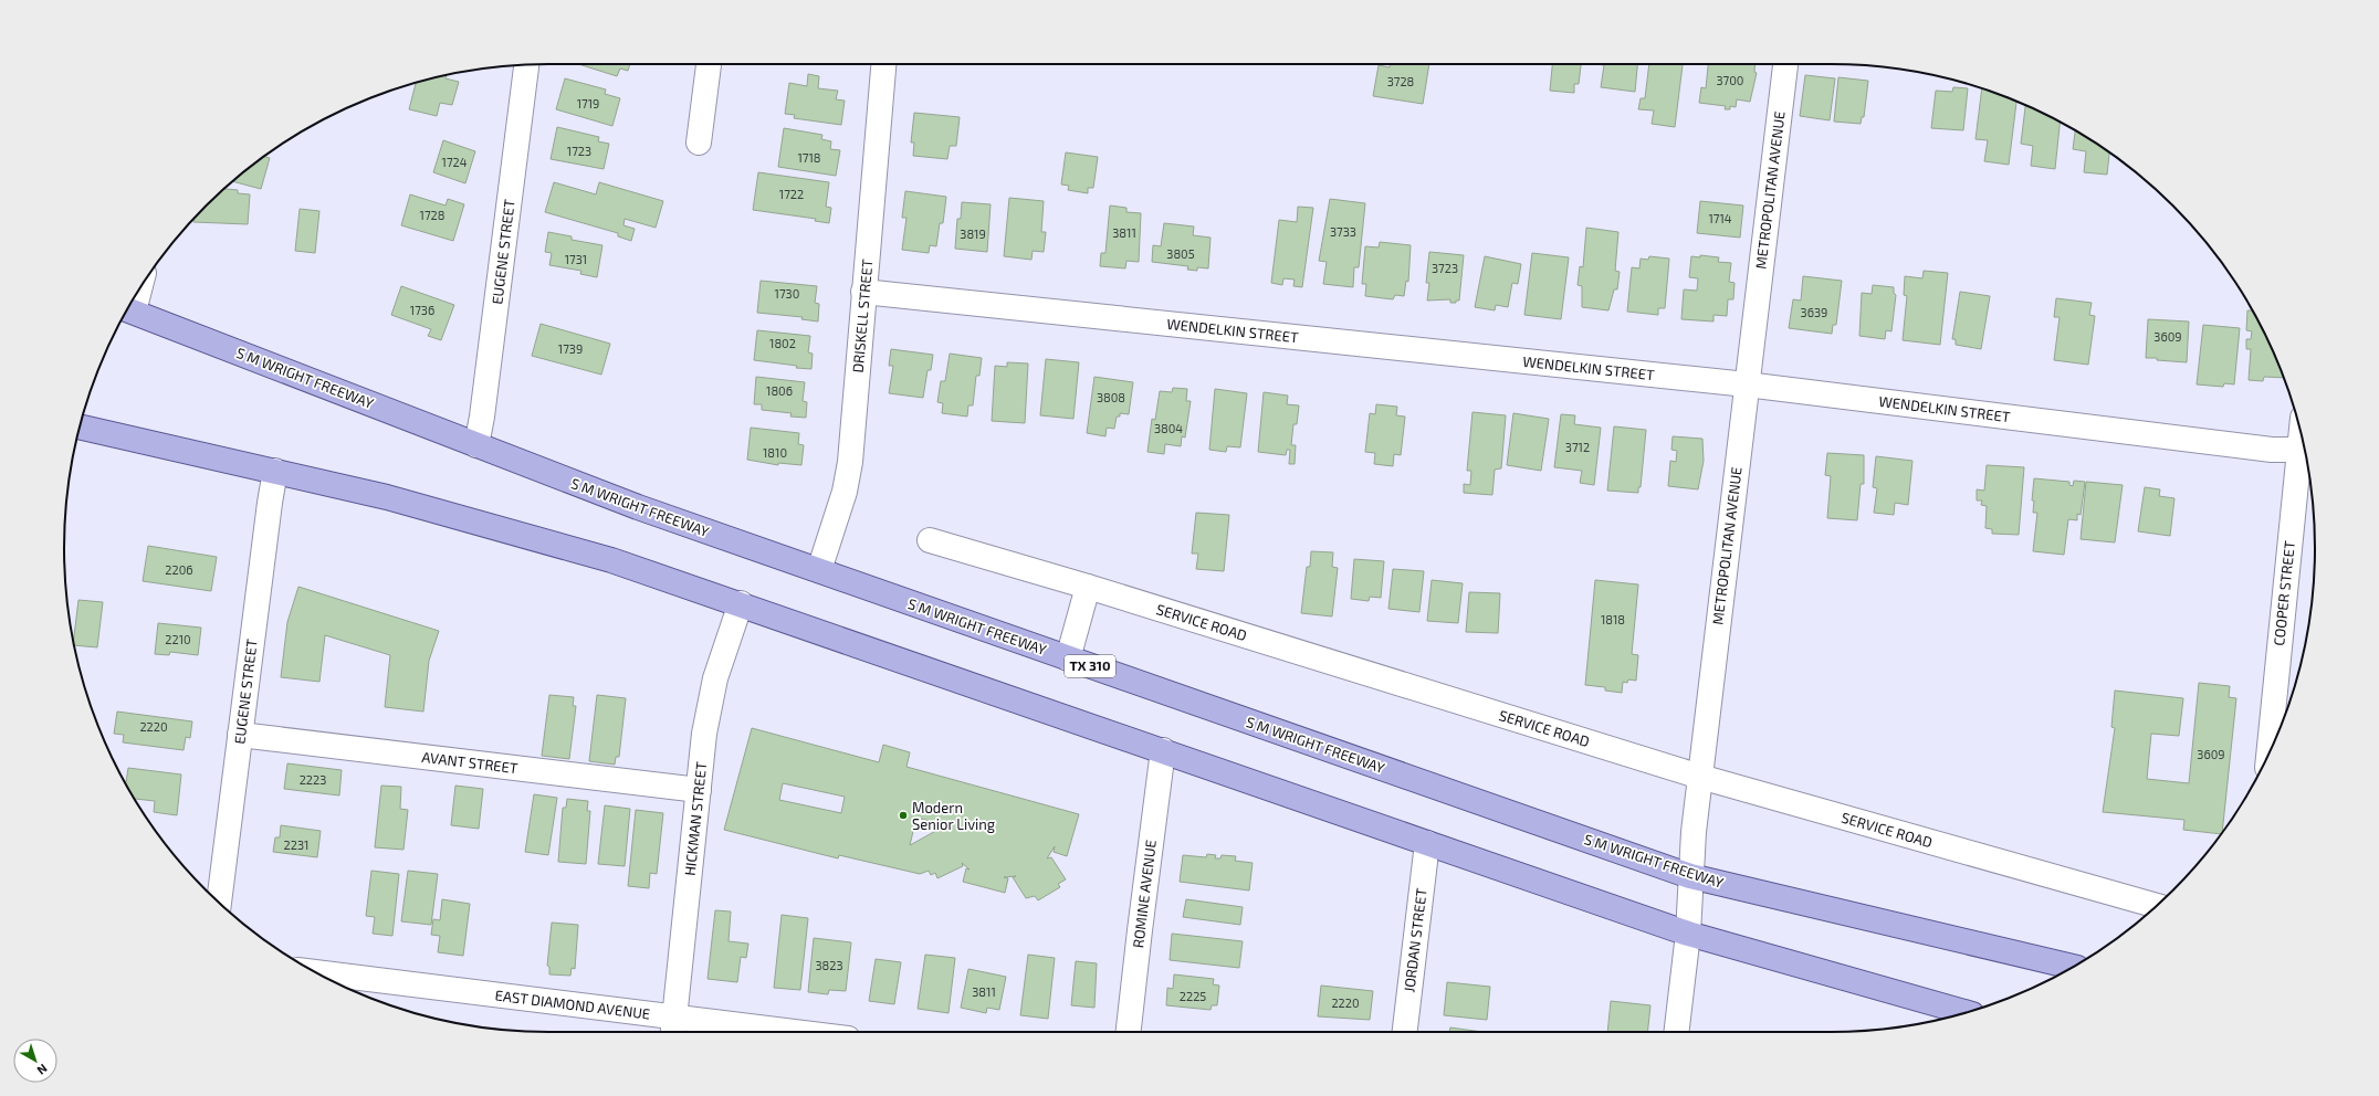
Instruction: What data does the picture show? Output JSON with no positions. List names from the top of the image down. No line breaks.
{"streets":{"main road":["S M WRIGHT FREEWAY","TX 310"],"street":["METROPOLITAN AVENUE","EUGENE STREET","DRISKELL STREET","WENDELKIN STREET","COOPER STREET","SERVICE ROAD","AVANT STREET","HICKMAN STREET","ROMINE AVENUE","JORDAN STREET","EAST DIAMOND AVENUE"]},"crossings":[["METROPOLITAN AVENUE","WENDELKIN STREET"],["METROPOLITAN AVENUE","S M WRIGHT FREEWAY"],["METROPOLITAN AVENUE","SERVICE ROAD"],["EUGENE STREET","S M WRIGHT FREEWAY"],["EUGENE STREET","AVANT STREET"],["DRISKELL STREET","WENDELKIN STREET"],["DRISKELL STREET","S M WRIGHT FREEWAY"],["AVANT STREET","HICKMAN STREET"],["HICKMAN STREET","EAST DIAMOND AVENUE"]],"places":["Modern Senior Living"],"house_numbers":["3700","3728","1719","1723","1718","1724","1722","1728","1714","3733","3811","3819","3805","1731","3723","1730","1736","3639","3609","1802","1739","1806","3808","3804","3712","1810","2206","1818","2210","2220","3609","2223","2231","3823","3811","2225","2220"],"north":"bottom right"}
